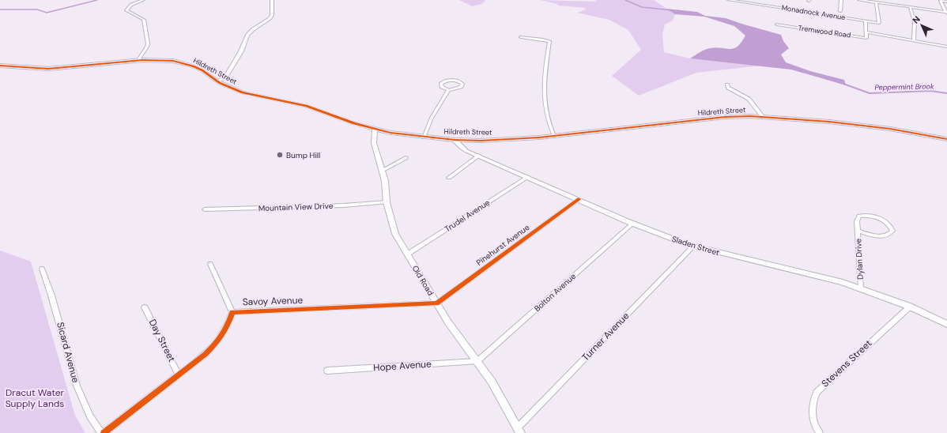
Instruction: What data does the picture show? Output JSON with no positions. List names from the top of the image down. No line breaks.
{"streets":{"street":["Monadnock Avenue","Tremwood Road","Hildreth Street","Mountain View Drive","Trudel Avenue","Pinehurst Avenue","Sladen Street","Dylan Drive","Old Road","Bolton Avenue","Savoy Avenue","Turner Avenue","Day Street","Sicard Avenue","Stevens Street","Hope Avenue"]},"crossings":[["Hildreth Street","Sladen Street"],["Hildreth Street","Old Road"],["Mountain View Drive","Old Road"],["Trudel Avenue","Sladen Street"],["Trudel Avenue","Old Road"],["Pinehurst Avenue","Sladen Street"],["Pinehurst Avenue","Old Road"],["Pinehurst Avenue","Savoy Avenue"],["Sladen Street","Dylan Drive"],["Sladen Street","Bolton Avenue"],["Sladen Street","Turner Avenue"],["Sladen Street","Stevens Street"],["Old Road","Bolton Avenue"],["Old Road","Savoy Avenue"],["Old Road","Turner Avenue"],["Old Road","Hope Avenue"],["Bolton Avenue","Hope Avenue"],["Savoy Avenue","Day Street"],["Savoy Avenue","Sicard Avenue"]],"water":["Peppermint Brook"],"parks":["Dracut Water Supply Lands"],"places":["Bump Hill"],"north":"top left"}
